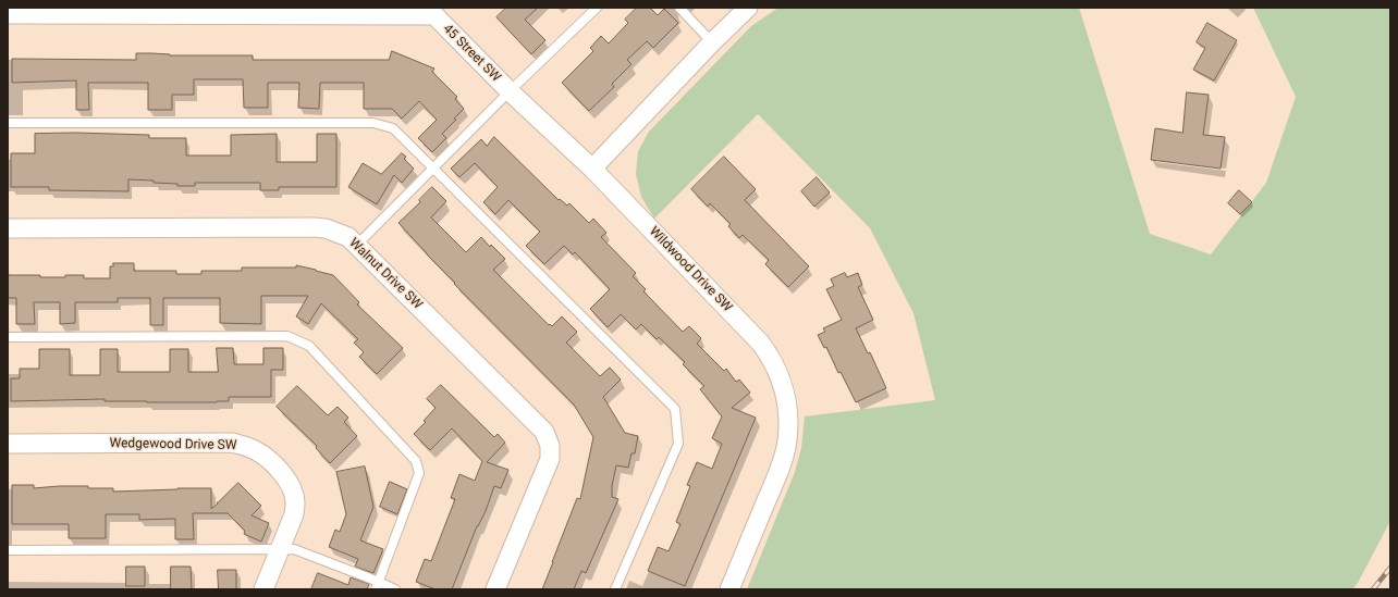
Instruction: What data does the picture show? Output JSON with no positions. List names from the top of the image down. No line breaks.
{"streets":{"street":["45 Street SW","Wildwood Drive SW","Walnut Drive SW","Wedgewood Drive SW"]},"crossings":[["45 Street SW","Wildwood Drive SW"]]}
